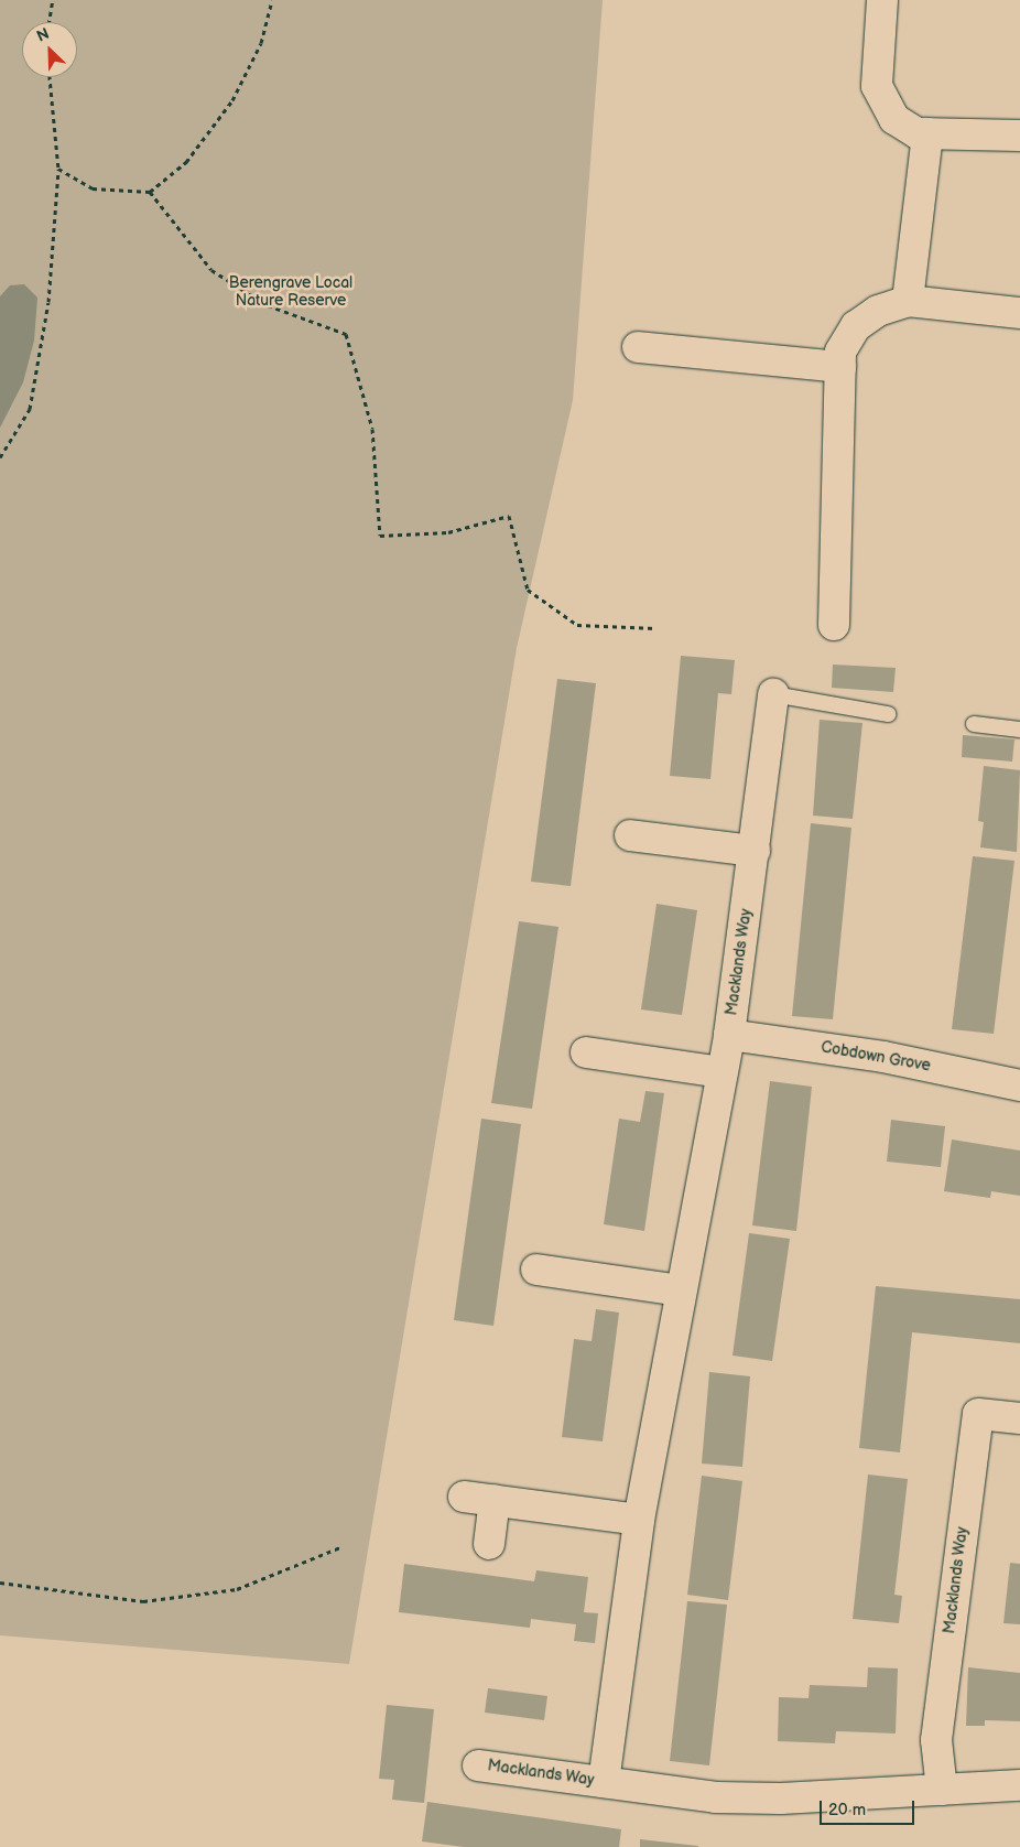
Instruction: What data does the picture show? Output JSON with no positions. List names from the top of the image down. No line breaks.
{"streets":{"street":["Macklands Way","Cobdown Grove"]},"crossings":[["Macklands Way","Cobdown Grove"]],"parks":["Berengrave Local Nature Reserve"],"scale_bar":"20 m","north":"top left"}
